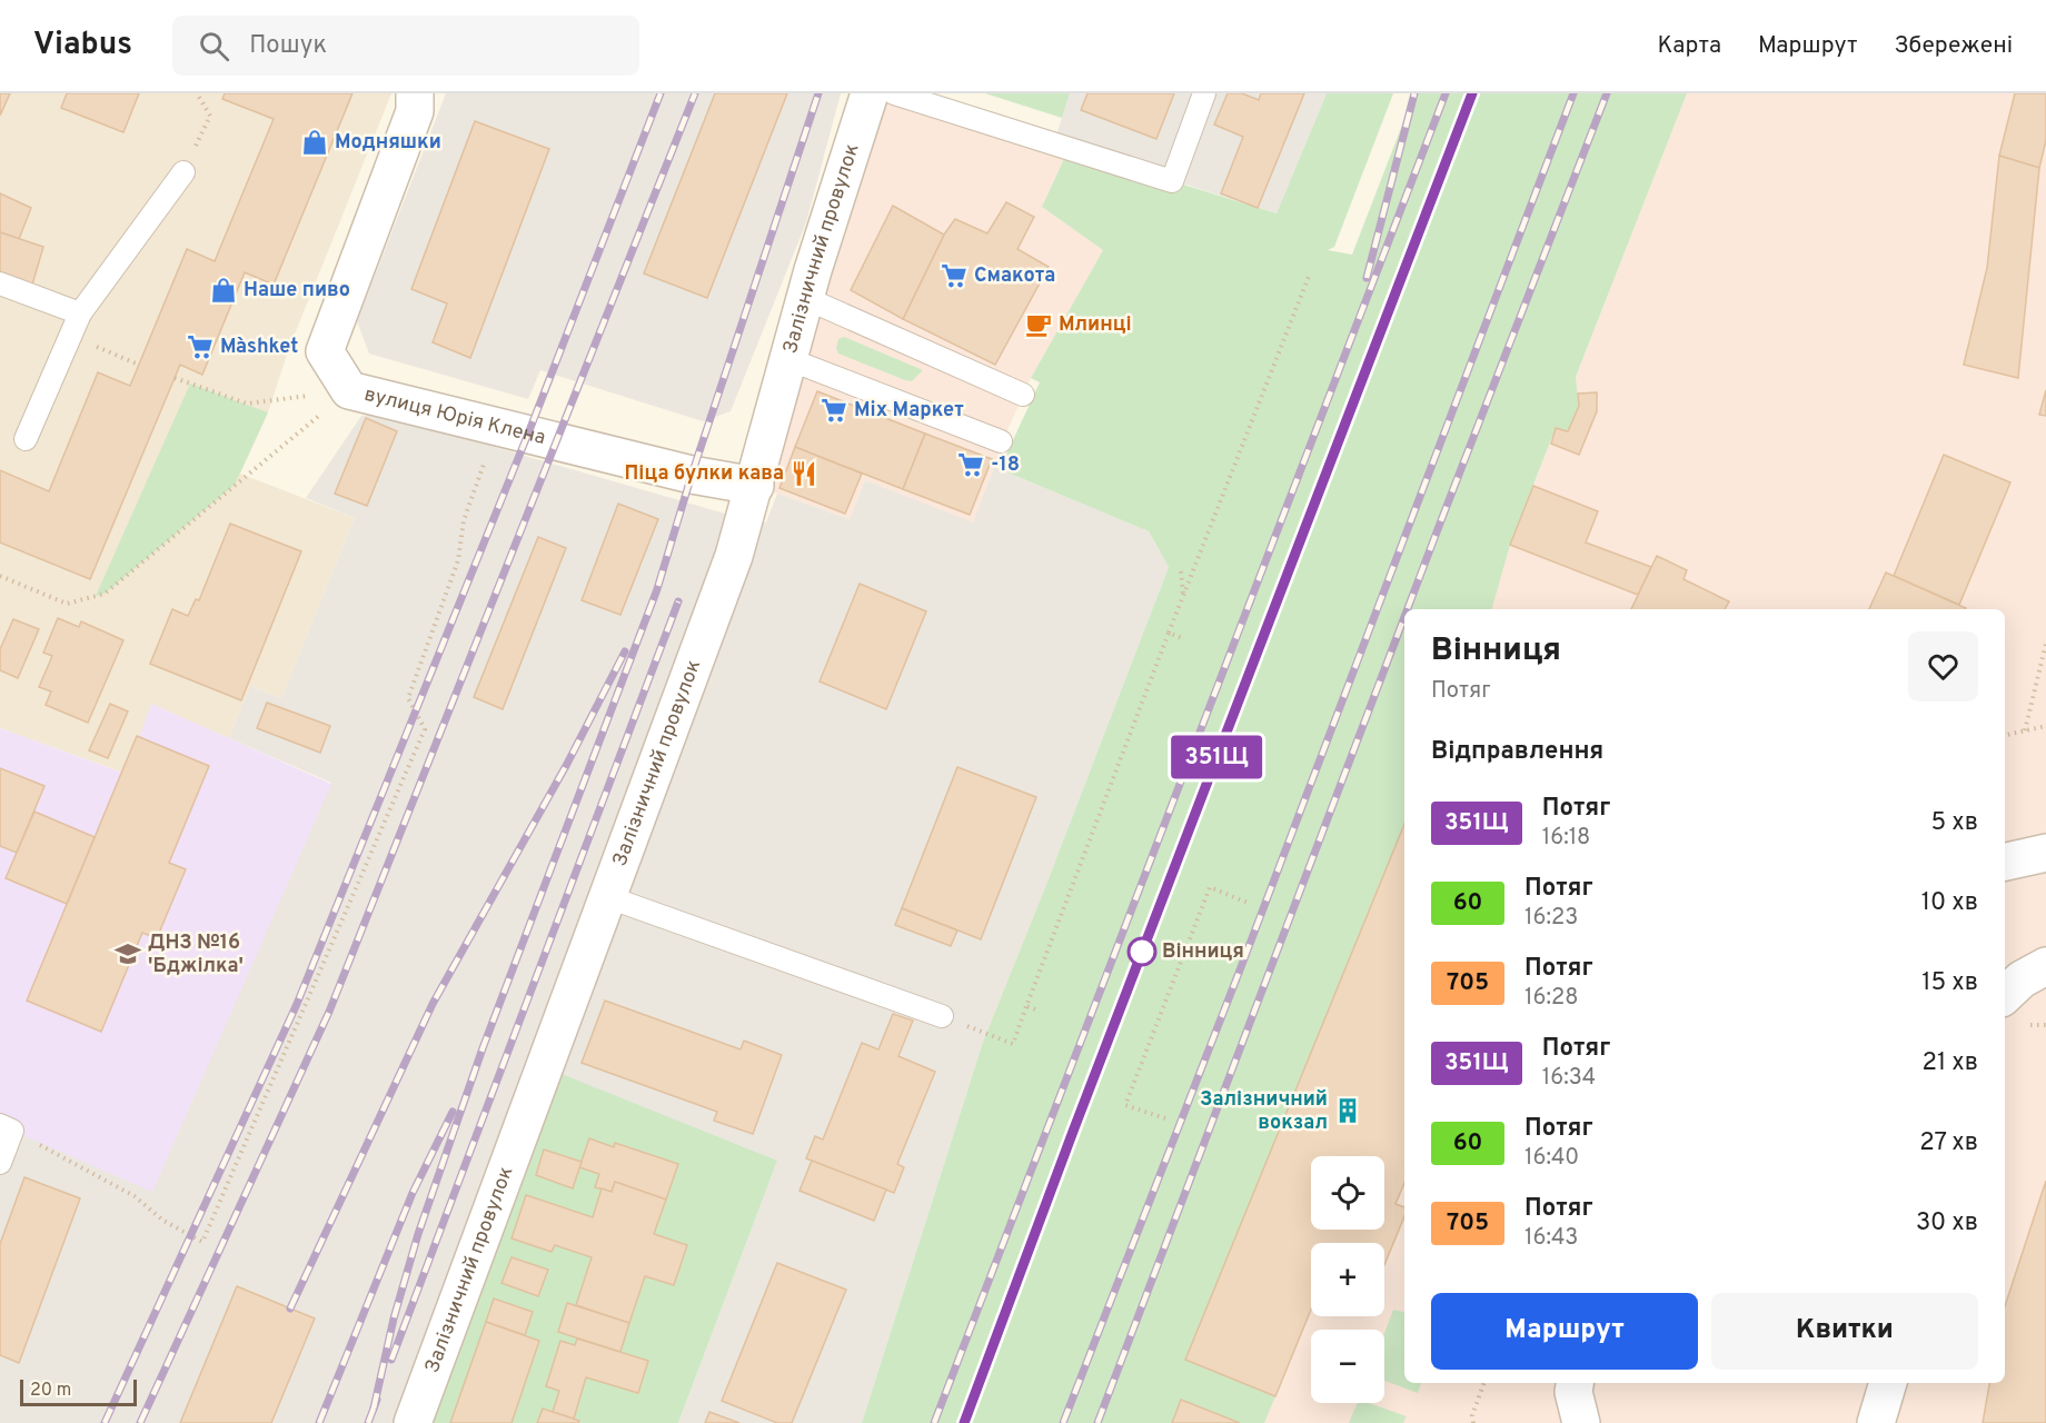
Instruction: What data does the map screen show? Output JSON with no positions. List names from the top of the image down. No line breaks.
{"streets":{"street":["Залізничний провулок","вулиця Юрія Клена"]},"crossings":[["Залізничний провулок","вулиця Юрія Клена"]],"places":{"shop":["Модняшки","Наше пиво"],"supermarket":["Смакота","Màshket","Mix Маркет","-18"],"cafe":["Млинці"],"restaurant":["Піца булки кава"],"other":["Вінниця"],"school or university":["ДНЗ №16 'Бджілка'"],"building":["Залізничний вокзал"]},"scale_bar":"20 m","page":{"header":"Viabus","search":"Пошук","nav":["Карта","Маршрут","Збережені"],"on_map":"351Щ","heading":[["Вінниця","Потяг"],"Відправлення"],"list":[{"mark":"351Щ","name":"Потяг","note":"16:18","value":"5 хв"},{"mark":"60","name":"Потяг","note":"16:23","value":"10 хв"},{"mark":"705","name":"Потяг","note":"16:28","value":"15 хв"},{"mark":"351Щ","name":"Потяг","note":"16:34","value":"21 хв"},{"mark":"60","name":"Потяг","note":"16:40","value":"27 хв"},{"mark":"705","name":"Потяг","note":"16:43","value":"30 хв"}],"map_buttons":["+","−"],"buttons":["Маршрут","Квитки"],"scale":"20 m"}}
